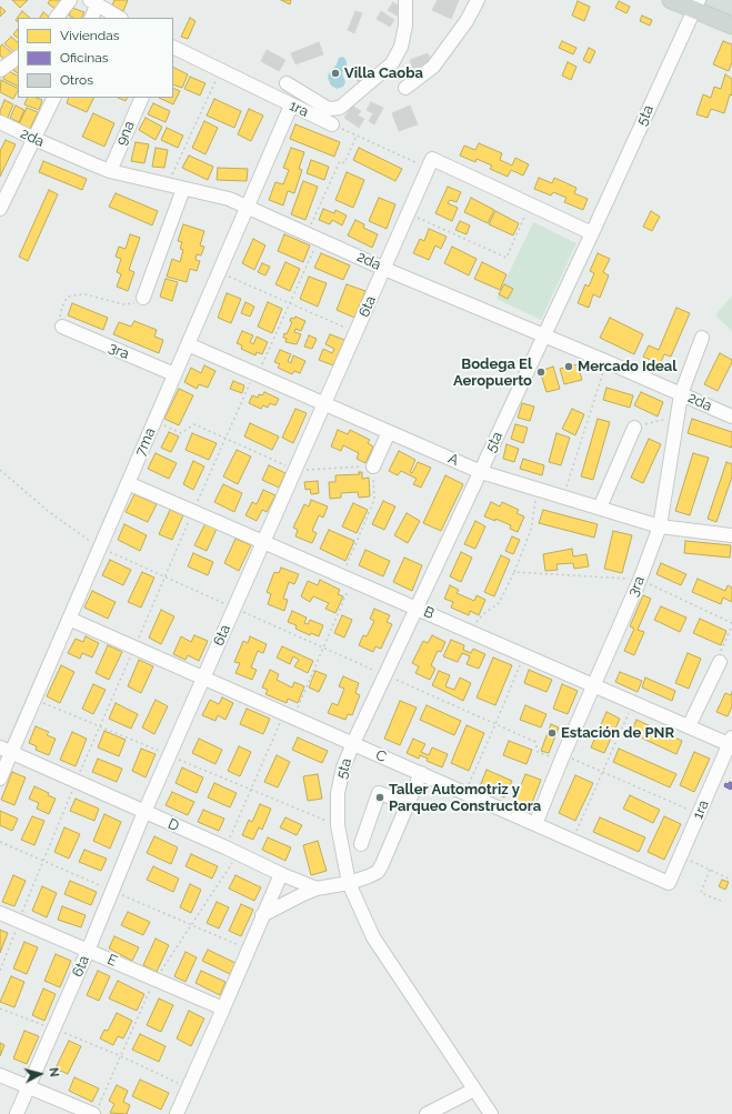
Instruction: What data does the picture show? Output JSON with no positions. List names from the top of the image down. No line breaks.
{"streets":{"street":["1ra","5ta","9na","2da","6ta","3ra","7ma","A","B","C","D","E"]},"crossings":[["1ra","7ma"],["1ra","B"],["1ra","C"],["5ta","2da"],["5ta","A"],["5ta","B"],["5ta","C"],["9na","2da"],["2da","6ta"],["2da","3ra"],["2da","7ma"],["6ta","A"],["6ta","B"],["6ta","C"],["6ta","D"],["6ta","E"],["3ra","7ma"],["3ra","A"],["3ra","B"],["3ra","C"],["7ma","A"],["7ma","B"],["7ma","C"],["7ma","D"]],"places":["Villa Caoba","Mercado Ideal","Bodega El Aeropuerto","Estación de PNR","Taller Automotriz y Parqueo Constructora"],"legend":["Viviendas","Oficinas","Otros"],"north":"right"}
